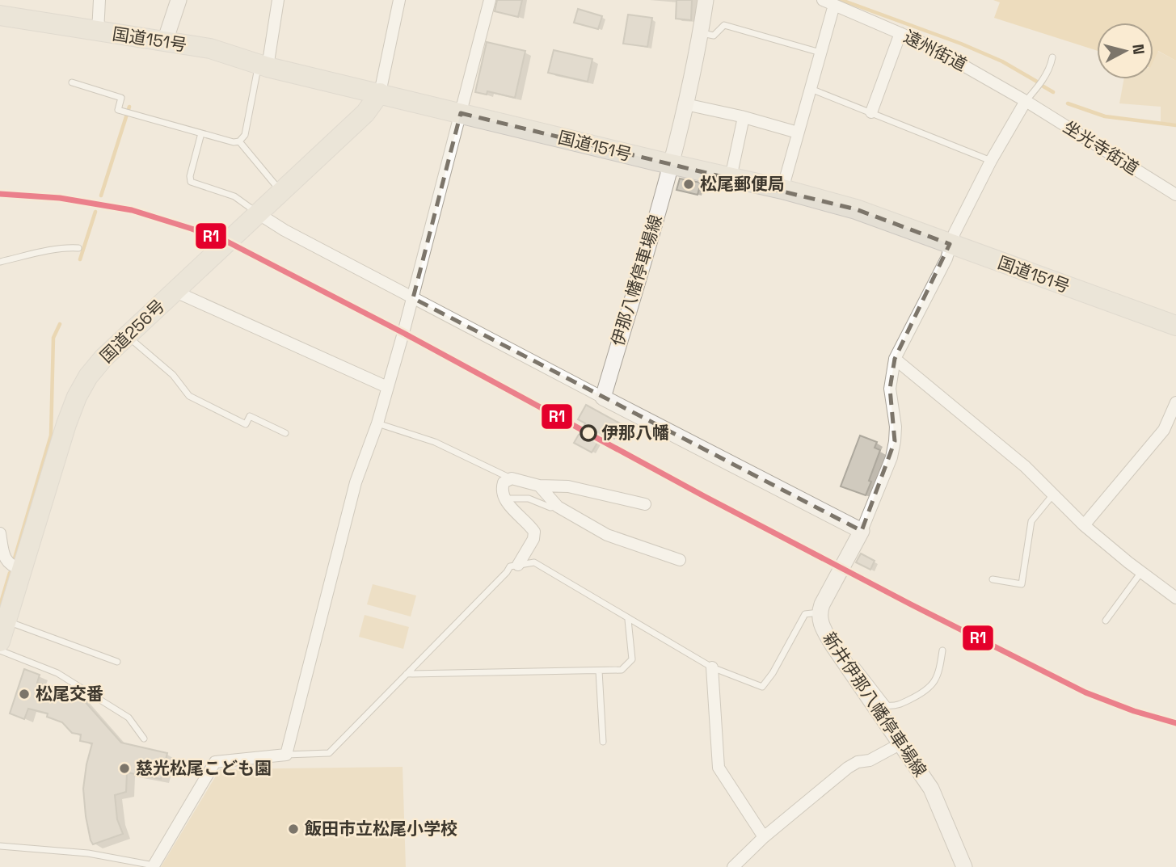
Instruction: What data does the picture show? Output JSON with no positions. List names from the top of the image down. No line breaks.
{"streets":{"highway":["国道151号","国道256号"],"main road":["伊那八幡停車場線","新井伊那八幡停車場線"],"street":["遠州街道","坐光寺街道"]},"crossings":[["国道151号","伊那八幡停車場線"],["国道151号","国道256号"],["遠州街道","坐光寺街道"]],"places":["松尾郵便局","伊那八幡","松尾交番","慈光松尾こども園","飯田市立松尾小学校"],"lines":["transit line R1"],"north":"right"}
